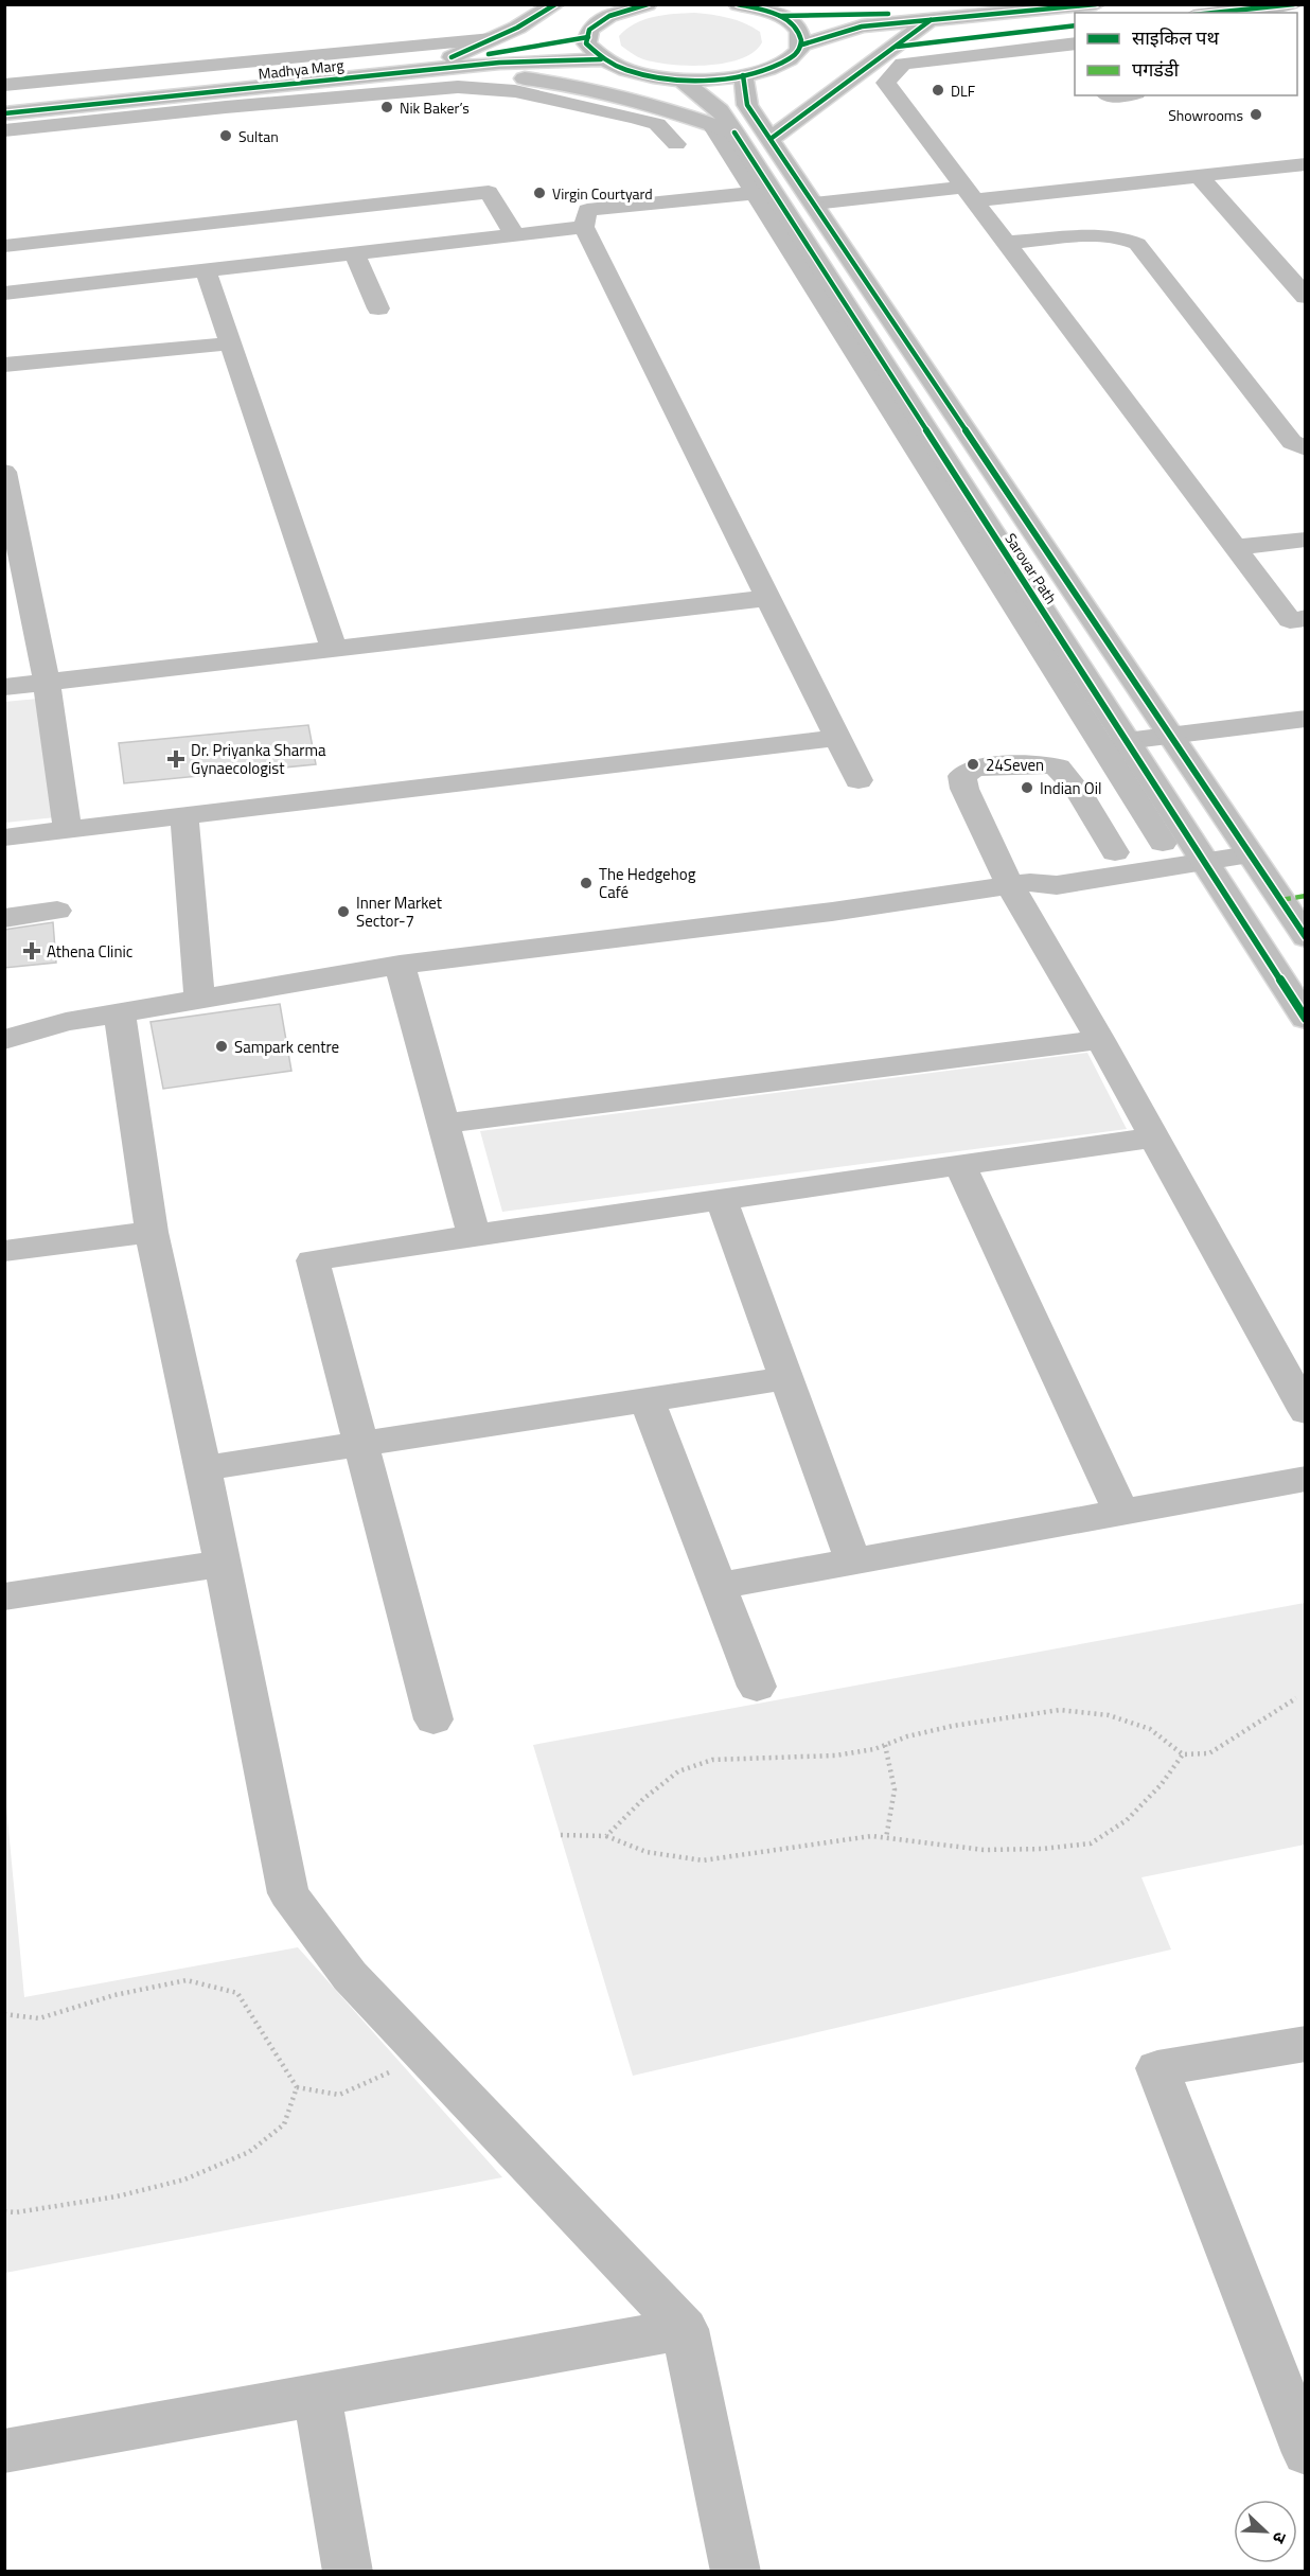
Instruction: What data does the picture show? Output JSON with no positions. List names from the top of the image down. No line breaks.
{"streets":{"street":["Madhya Marg","Sarovar Path"]},"places":{"other":["DLF","Nik Baker’s","Showrooms","Sultan","Virgin Courtyard","24Seven","Indian Oil","The Hedgehog Café","Inner Market Sector-7","Sampark centre"],"health":["Dr. Priyanka Sharma Gynaecologist","Athena Clinic"]},"legend":["साइकिल पथ","पगडंडी"],"north":"bottom right"}
